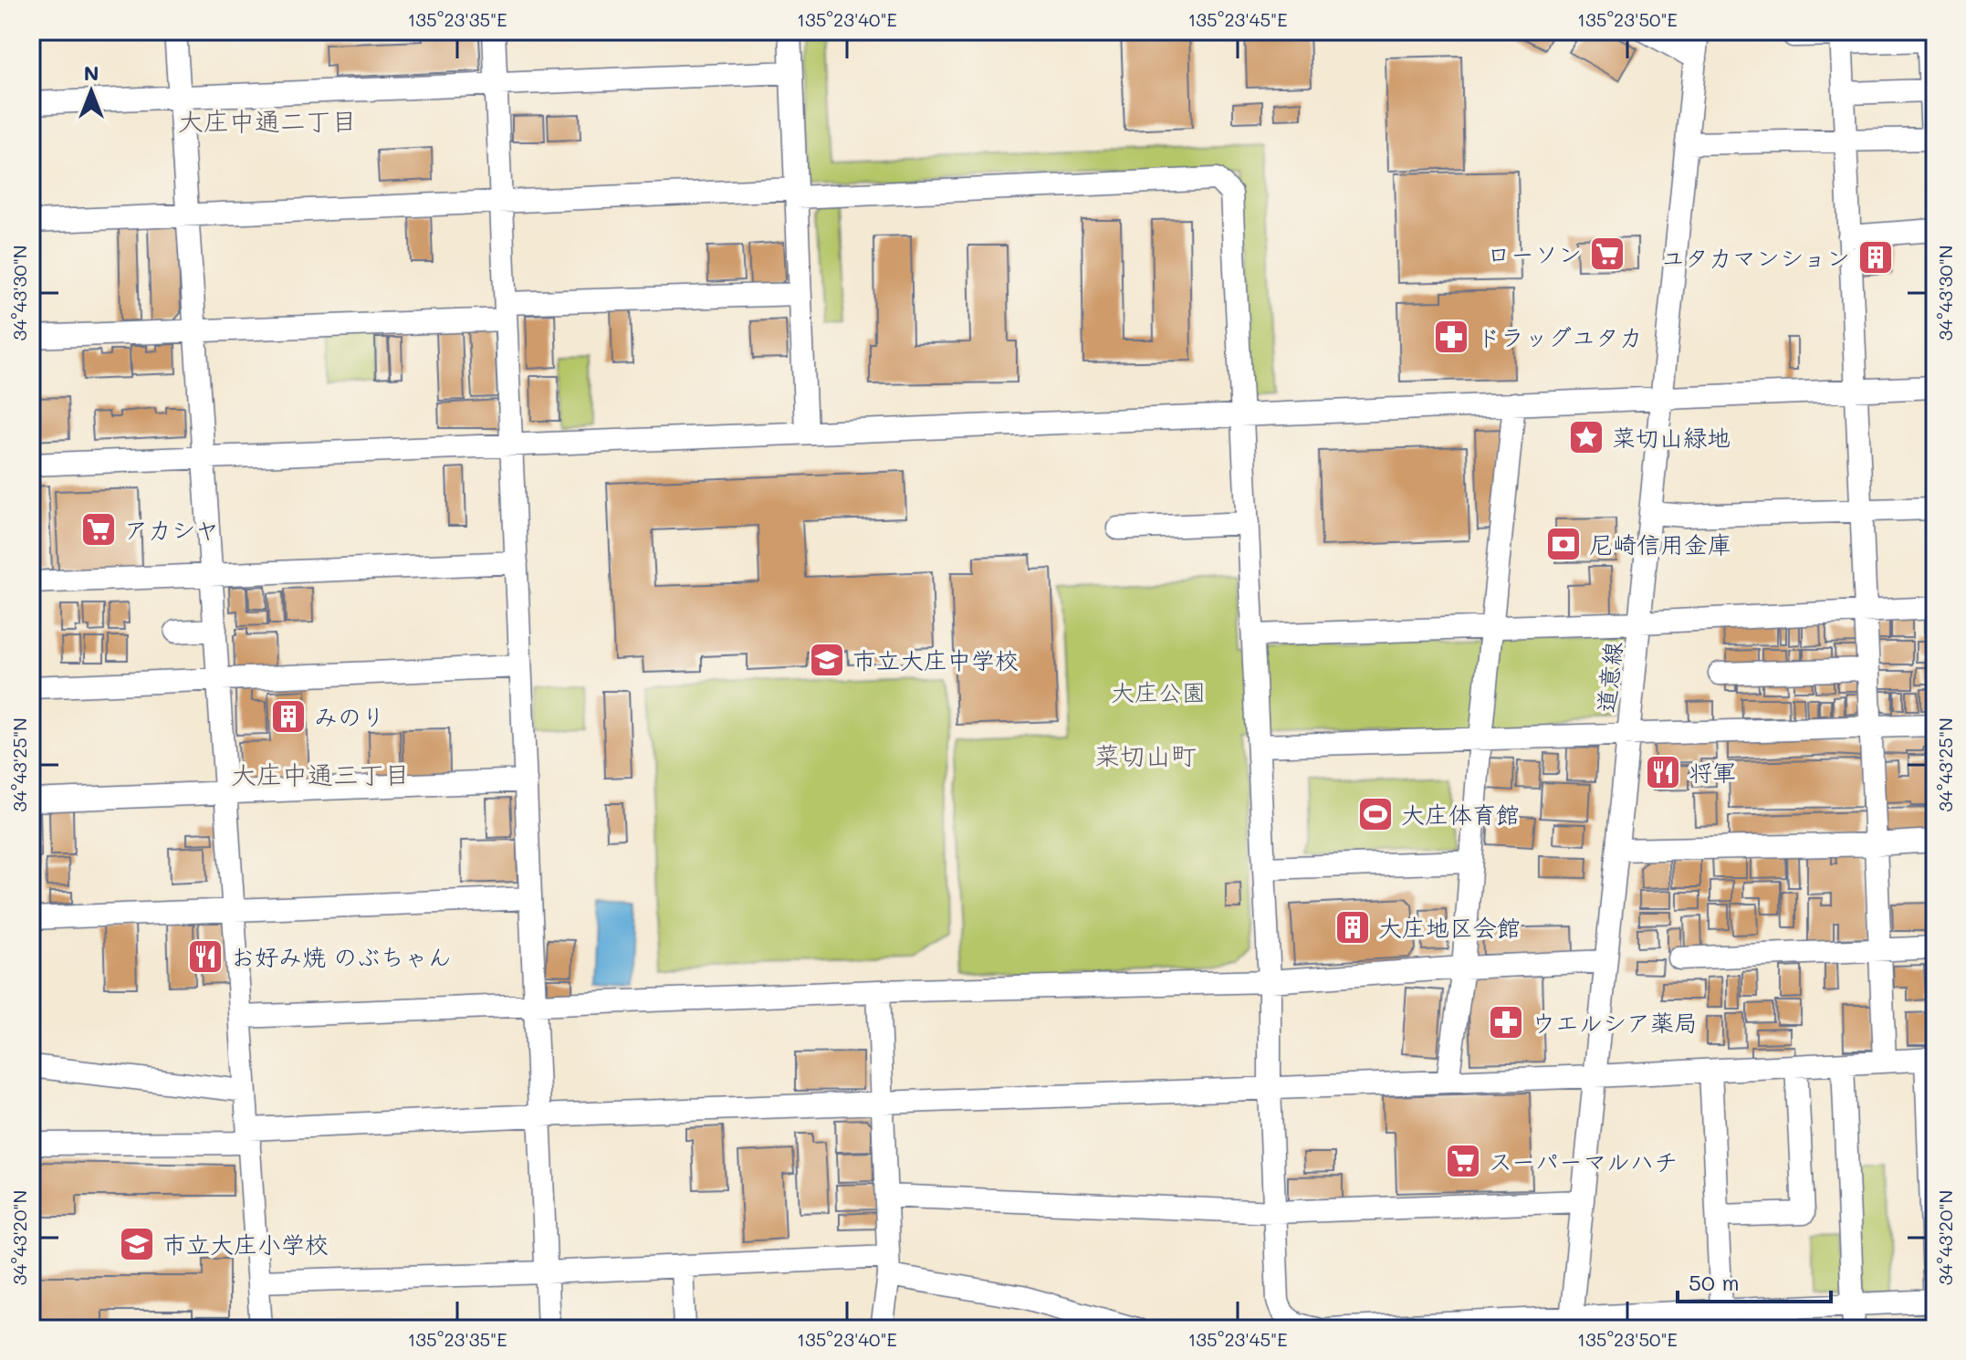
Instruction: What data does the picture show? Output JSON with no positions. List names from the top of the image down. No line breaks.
{"streets":{"street":["道意線"]},"districts":["大庄中通二丁目","菜切山町","大庄中通三丁目"],"parks":["大庄公園"],"places":{"supermarket":["ローソン","アカシヤ","スーパーマルハチ"],"building":["ユタカマンション","みのり","大庄地区会館"],"pharmacy":["ドラッグユタカ","ウエルシア薬局"],"place":["菜切山緑地"],"bank":["尼崎信用金庫"],"school or university":["市立大庄中学校","市立大庄小学校"],"restaurant":["将軍","お好み焼 のぶちゃん"],"sports":["大庄体育館"]},"scale_bar":"50 m","north":"top","coordinates":["135°23'35\"E","135°23'40\"E","135°23'45\"E","135°23'50\"E","34°43'30\"N","34°43'25\"N","34°43'20\"N"]}
